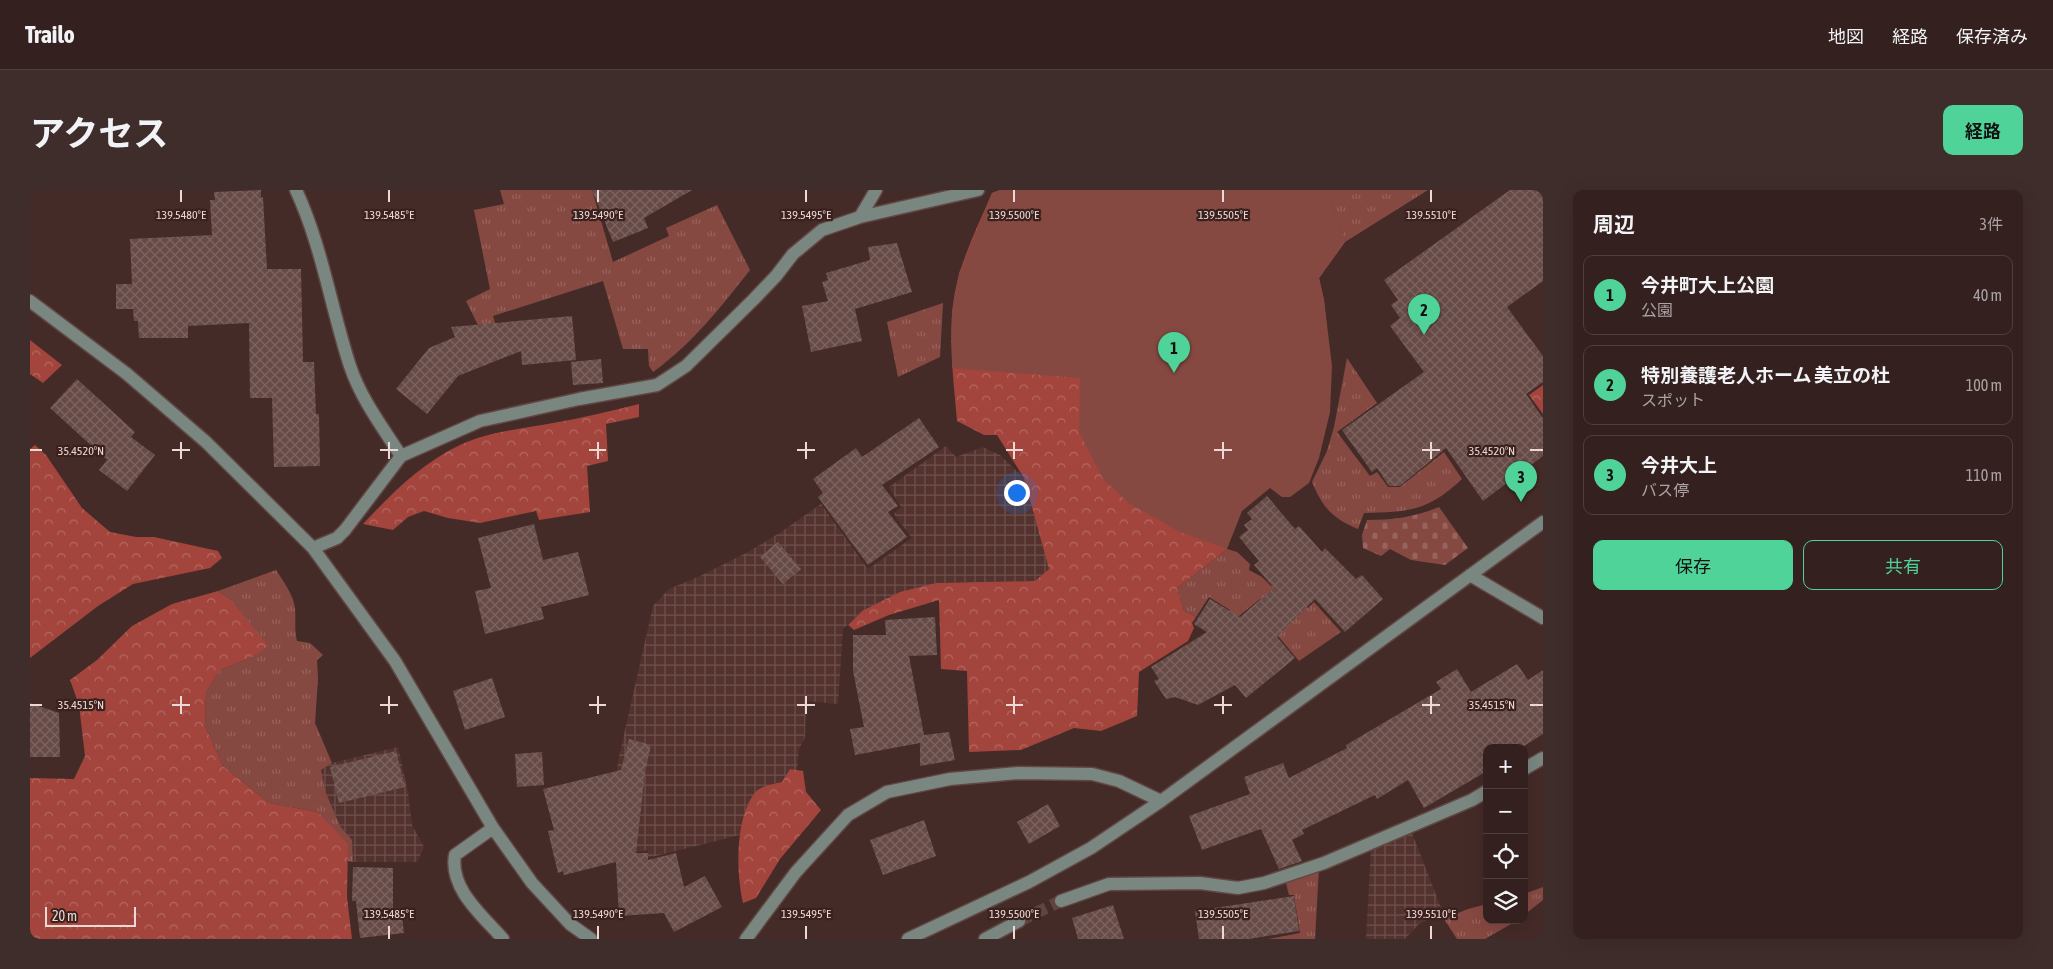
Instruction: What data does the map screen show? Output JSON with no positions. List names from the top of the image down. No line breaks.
{"scale_bar":"20 m","page":{"header":"Trailo","nav":["地図","経路","保存済み"],"title":"アクセス","buttons":["経路",["保存","共有"]],"heading":["周辺","3件"],"list":[{"mark":"1","name":"今井町大上公園","note":"公園","value":"40 m"},{"mark":"2","name":"特別養護老人ホーム 美立の杜","note":"スポット","value":"100 m"},{"mark":"3","name":"今井大上","note":"バス停","value":"110 m"}],"pins":["2","1","3"],"map_buttons":["+","−"],"scale":"20 m"},"coordinates":["139.5480°E","139.5485°E","139.5490°E","139.5495°E","139.5500°E","139.5505°E","139.5510°E","35.4520°N","35.4515°N"]}
